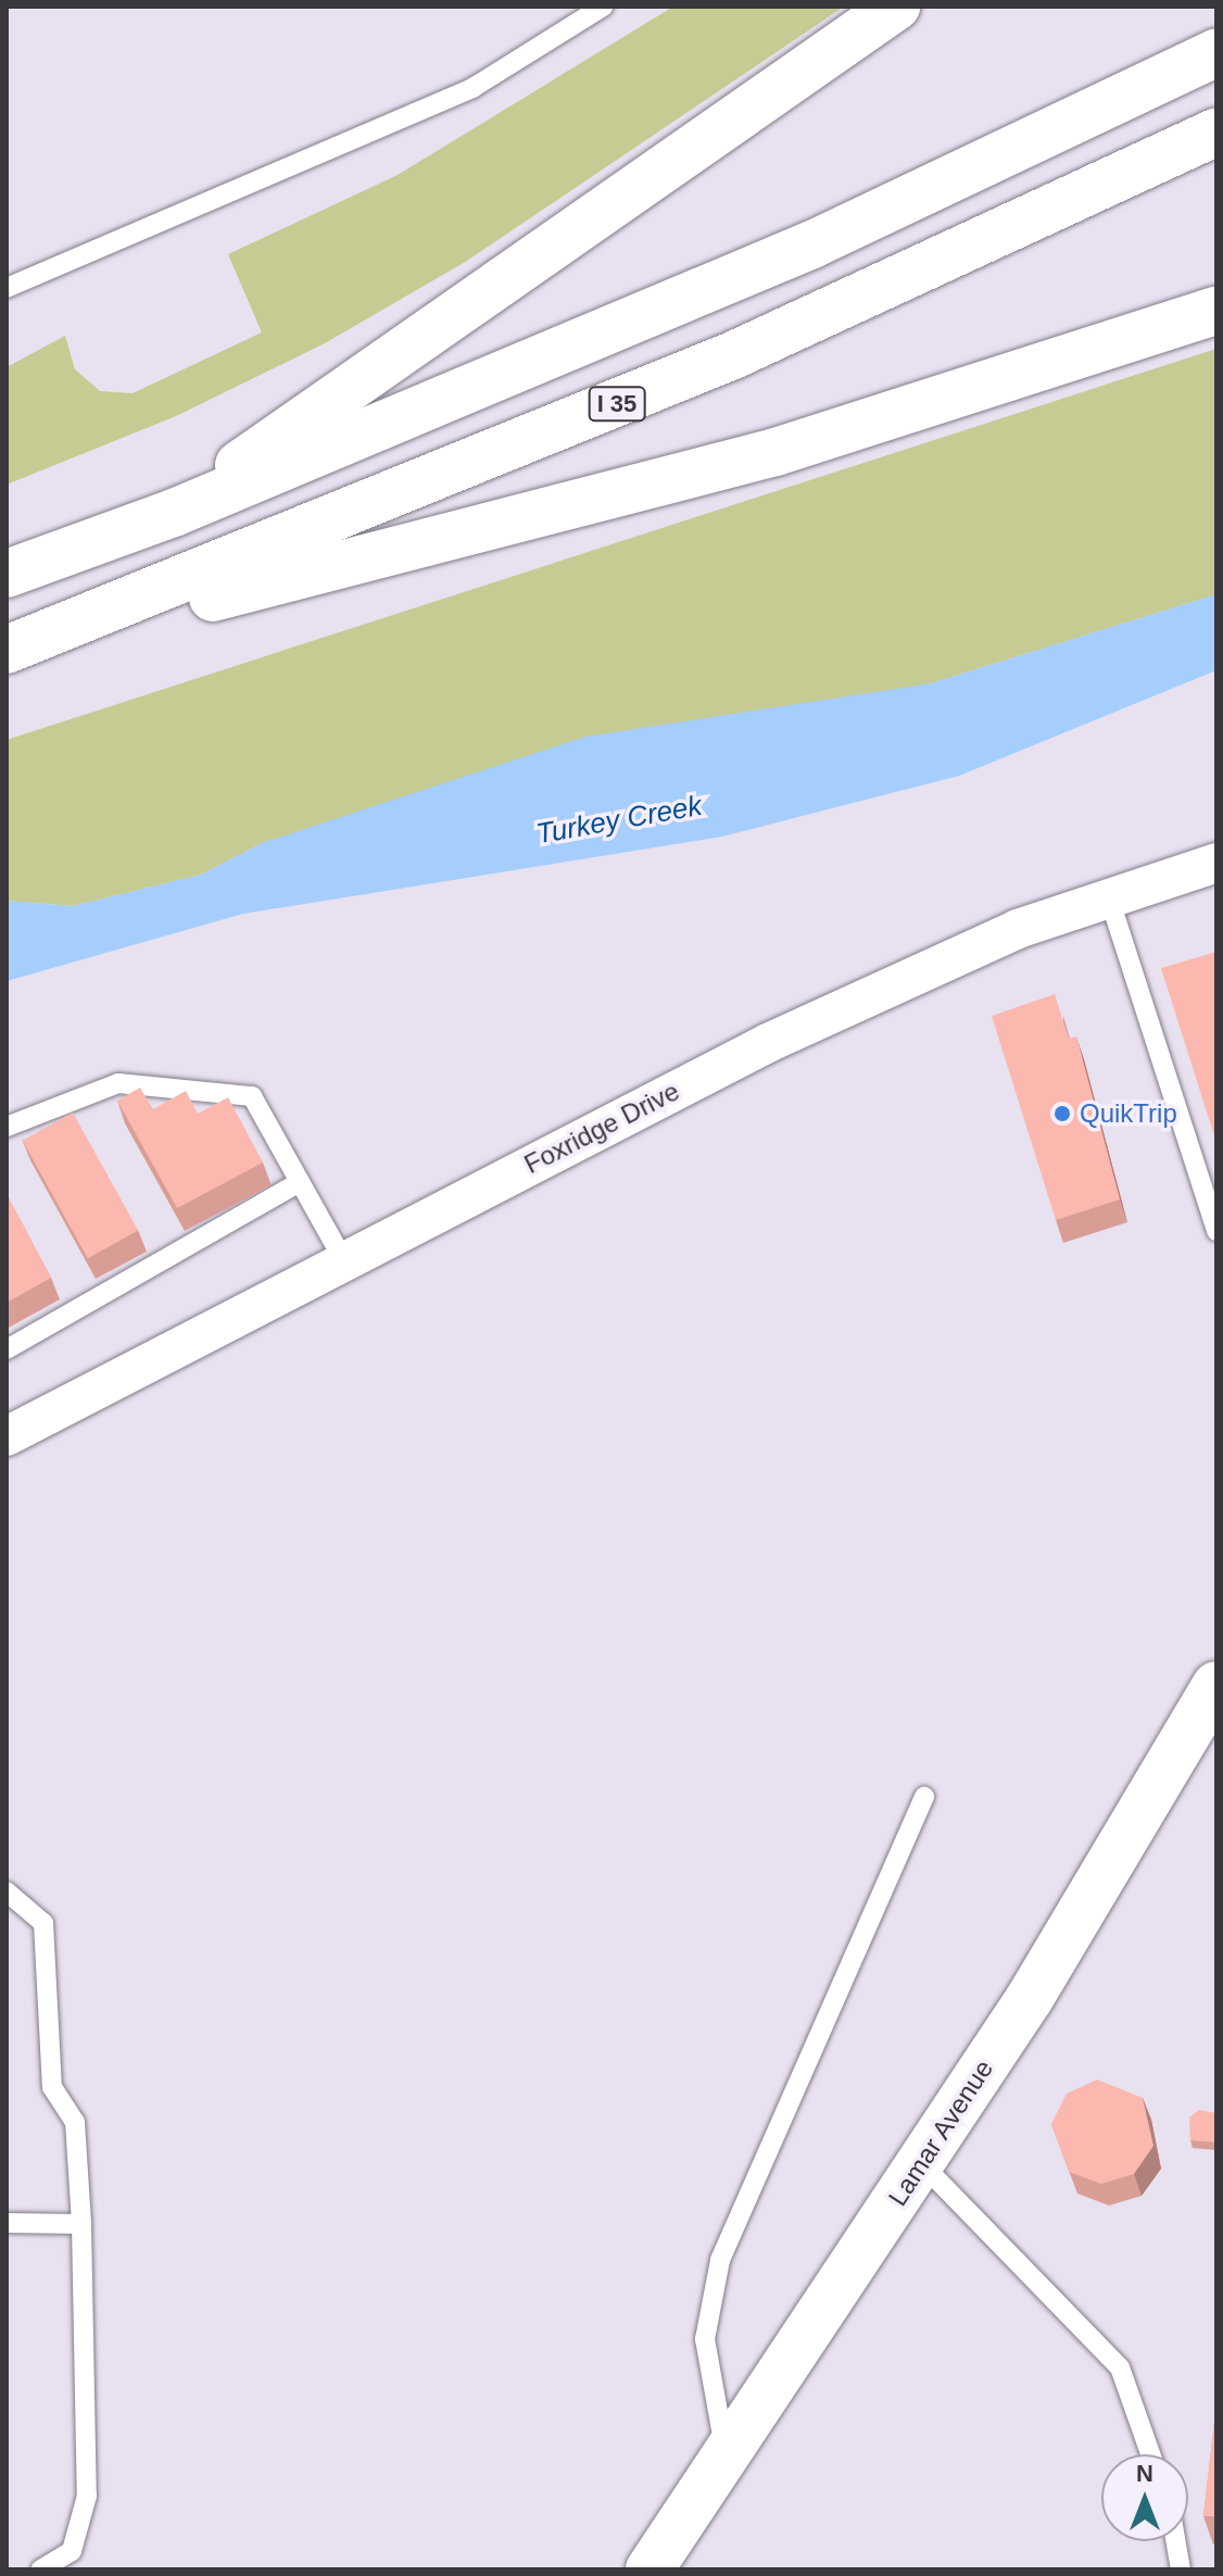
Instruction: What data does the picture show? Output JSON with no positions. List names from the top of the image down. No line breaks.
{"streets":{"main road":["I 35","Lamar Avenue"],"street":["Foxridge Drive"]},"water":["Turkey Creek"],"places":["QuikTrip"],"north":"top"}
